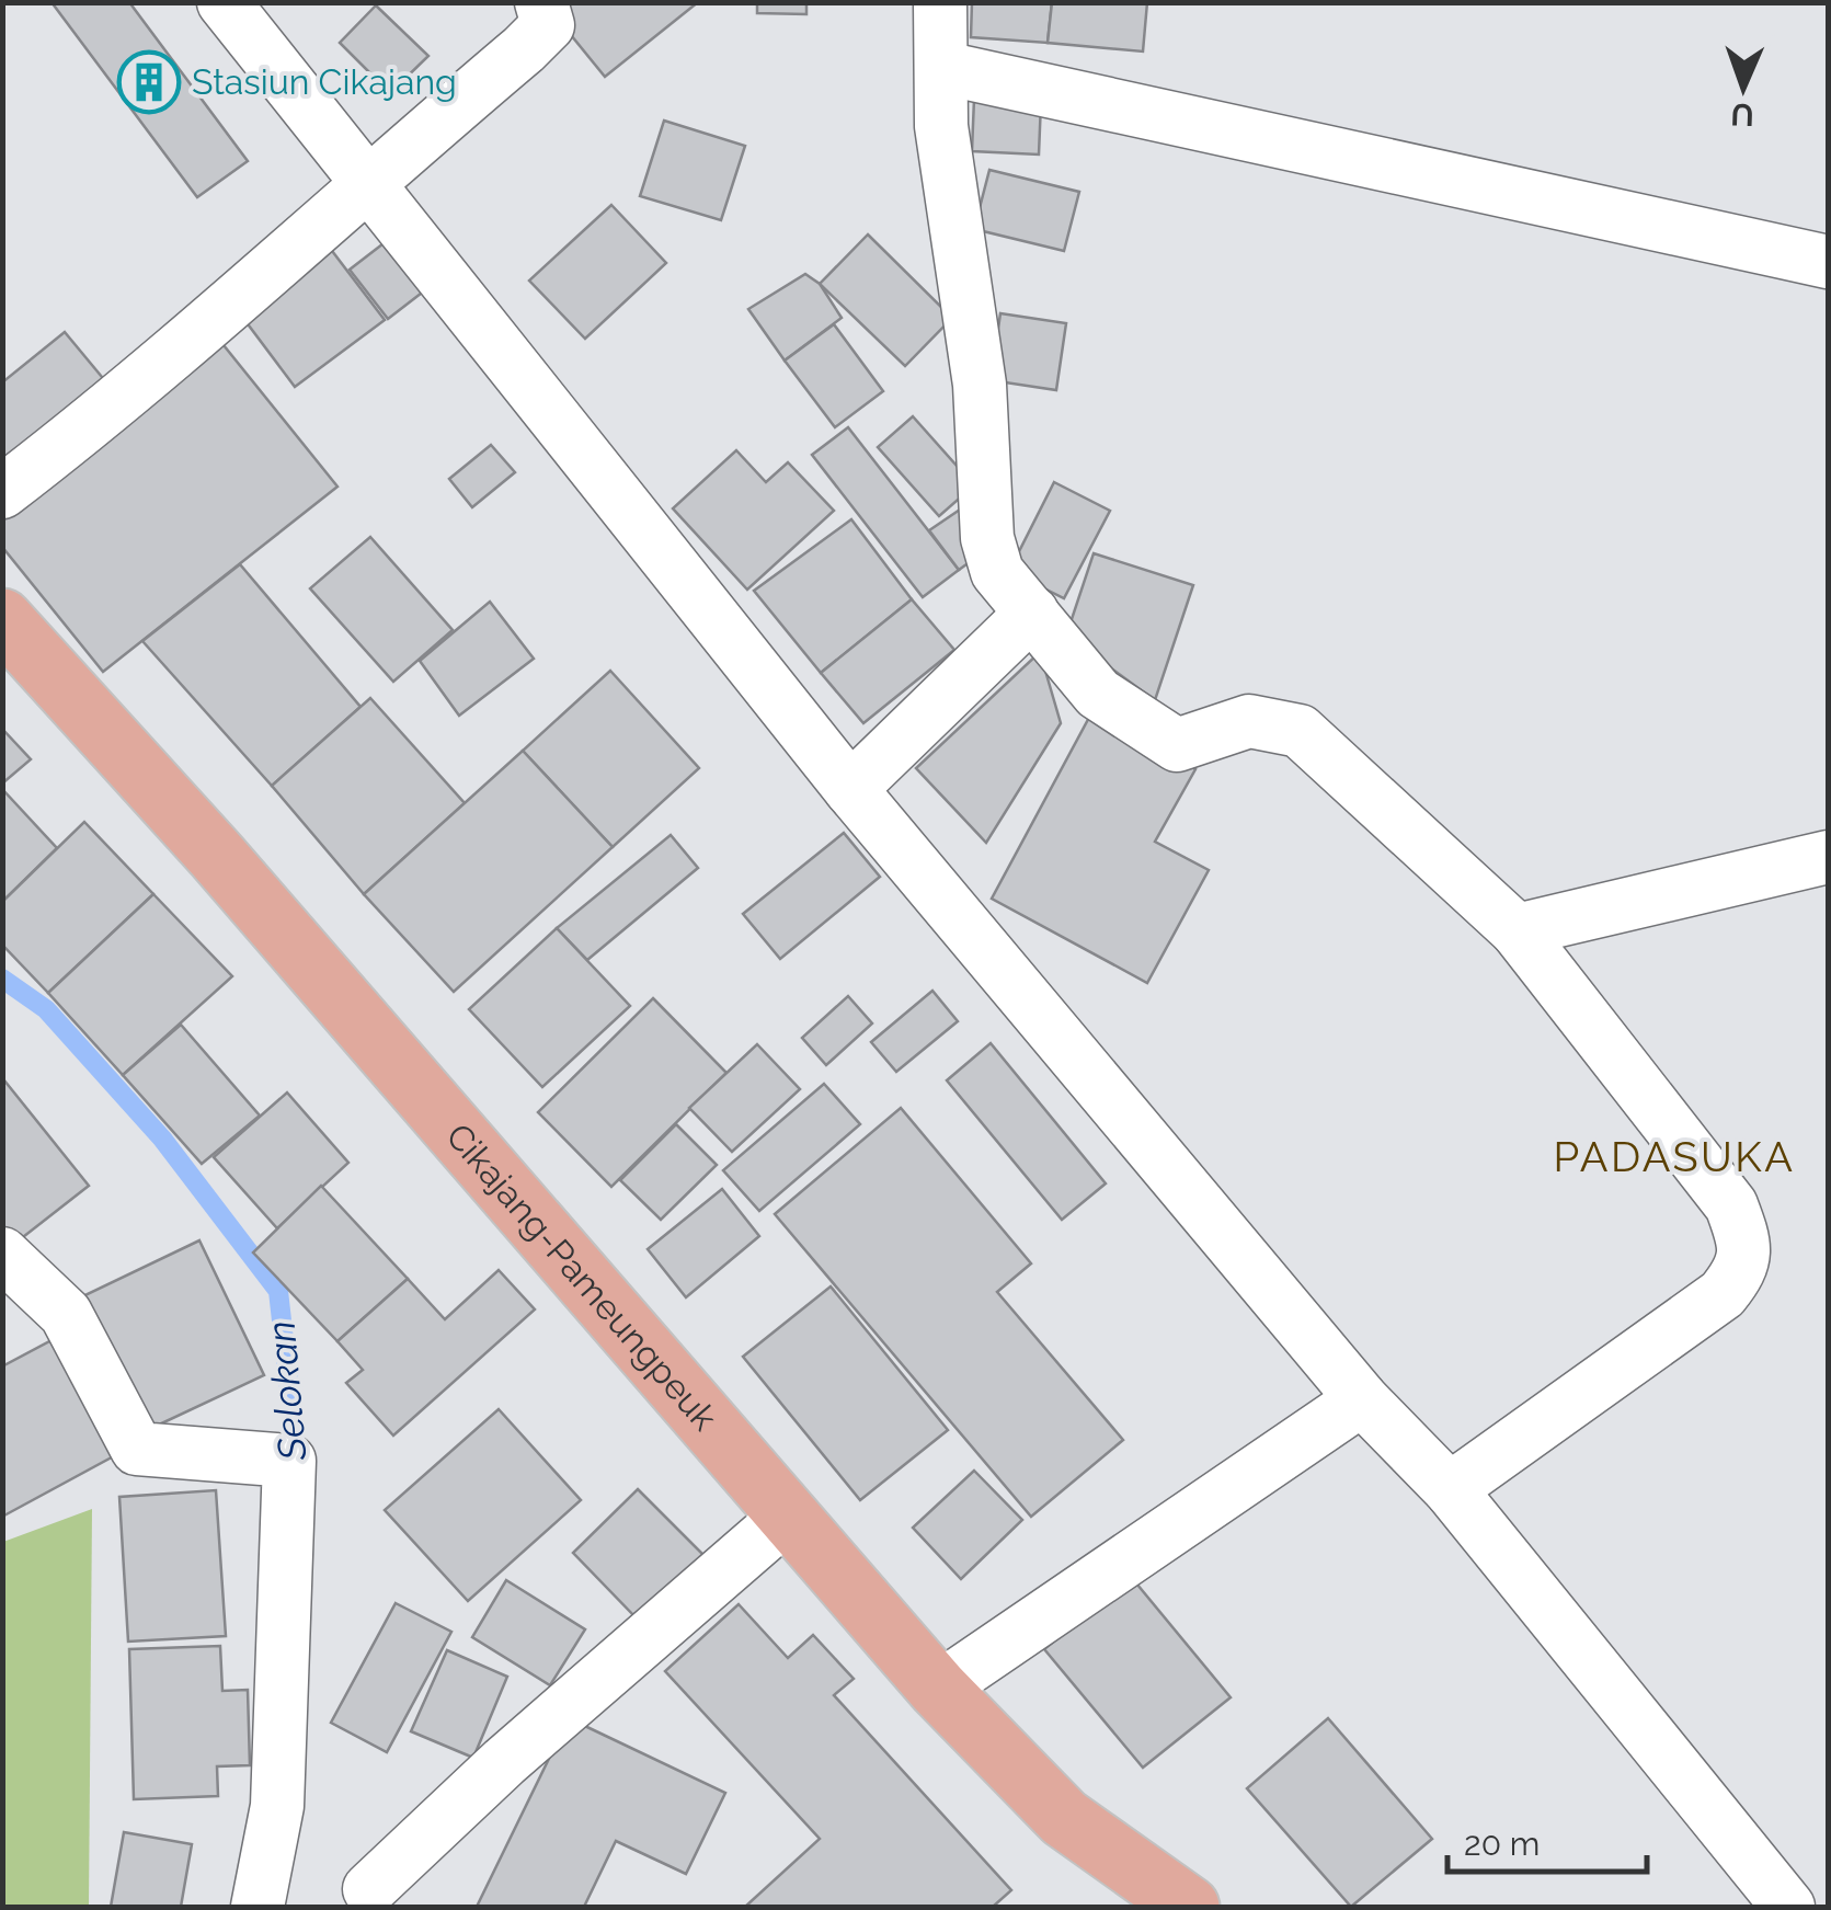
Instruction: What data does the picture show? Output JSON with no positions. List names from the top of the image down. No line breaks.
{"streets":{"main road":["Cikajang-Pameungpeuk"]},"districts":["PADASUKA"],"water":["Selokan"],"places":{"building":["Stasiun Cikajang"]},"scale_bar":"20 m","north":"bottom"}
